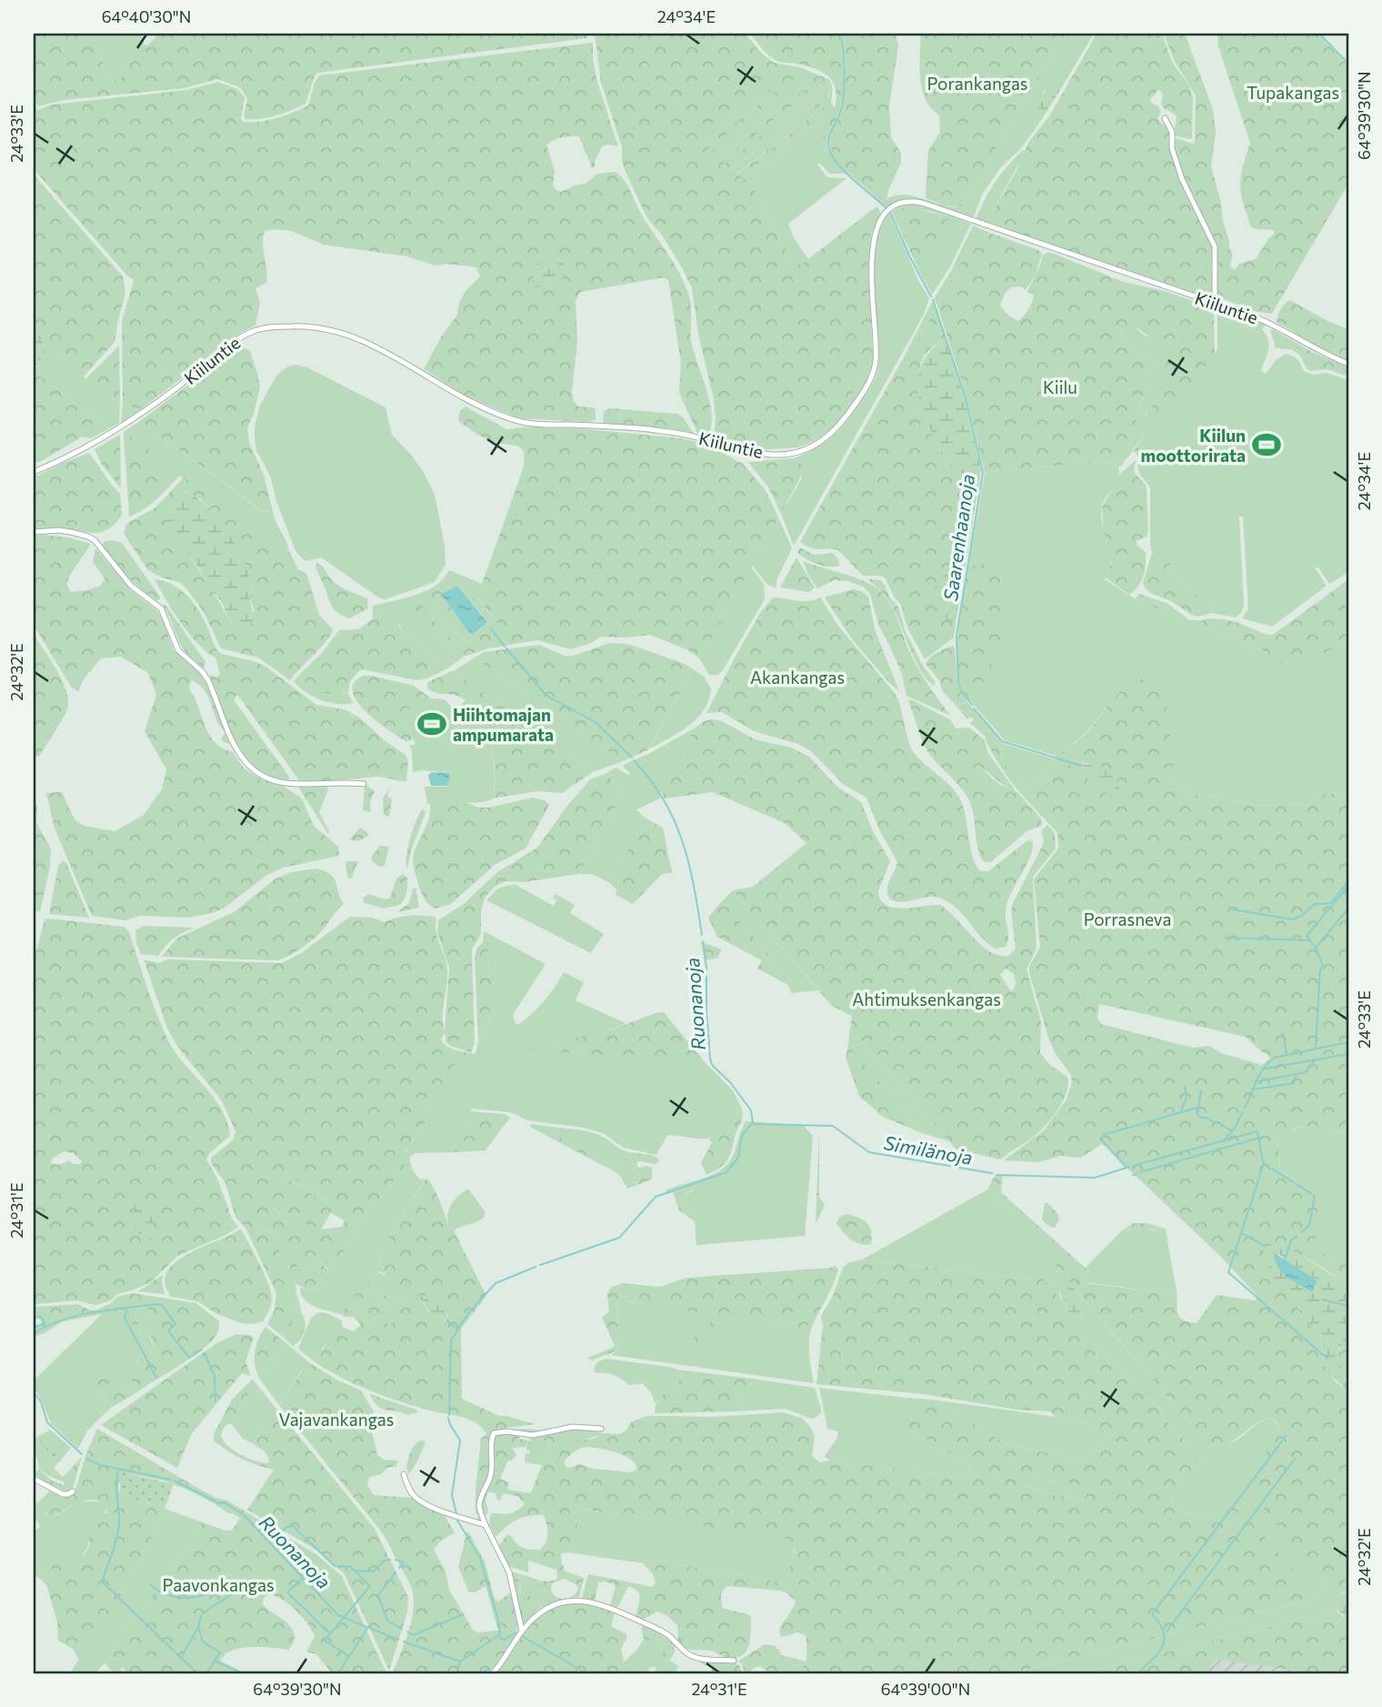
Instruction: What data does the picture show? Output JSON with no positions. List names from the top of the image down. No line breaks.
{"streets":{"street":["Kiiluntie"]},"water":["Saarenhaanoja","Ruonanoja","Similänoja"],"parks":["Porankangas","Tupakangas","Kiilu","Akankangas","Porrasneva","Ahtimuksenkangas","Vajavankangas","Paavonkangas"],"places":{"sports":["Kiilun moottorirata","Hiihtomajan ampumarata"]},"coordinates":["64°40'30\"N","24°34'E","64°39'30\"N","24°33'E","24°32'E","24°31'E","64°39'00\"N"]}
